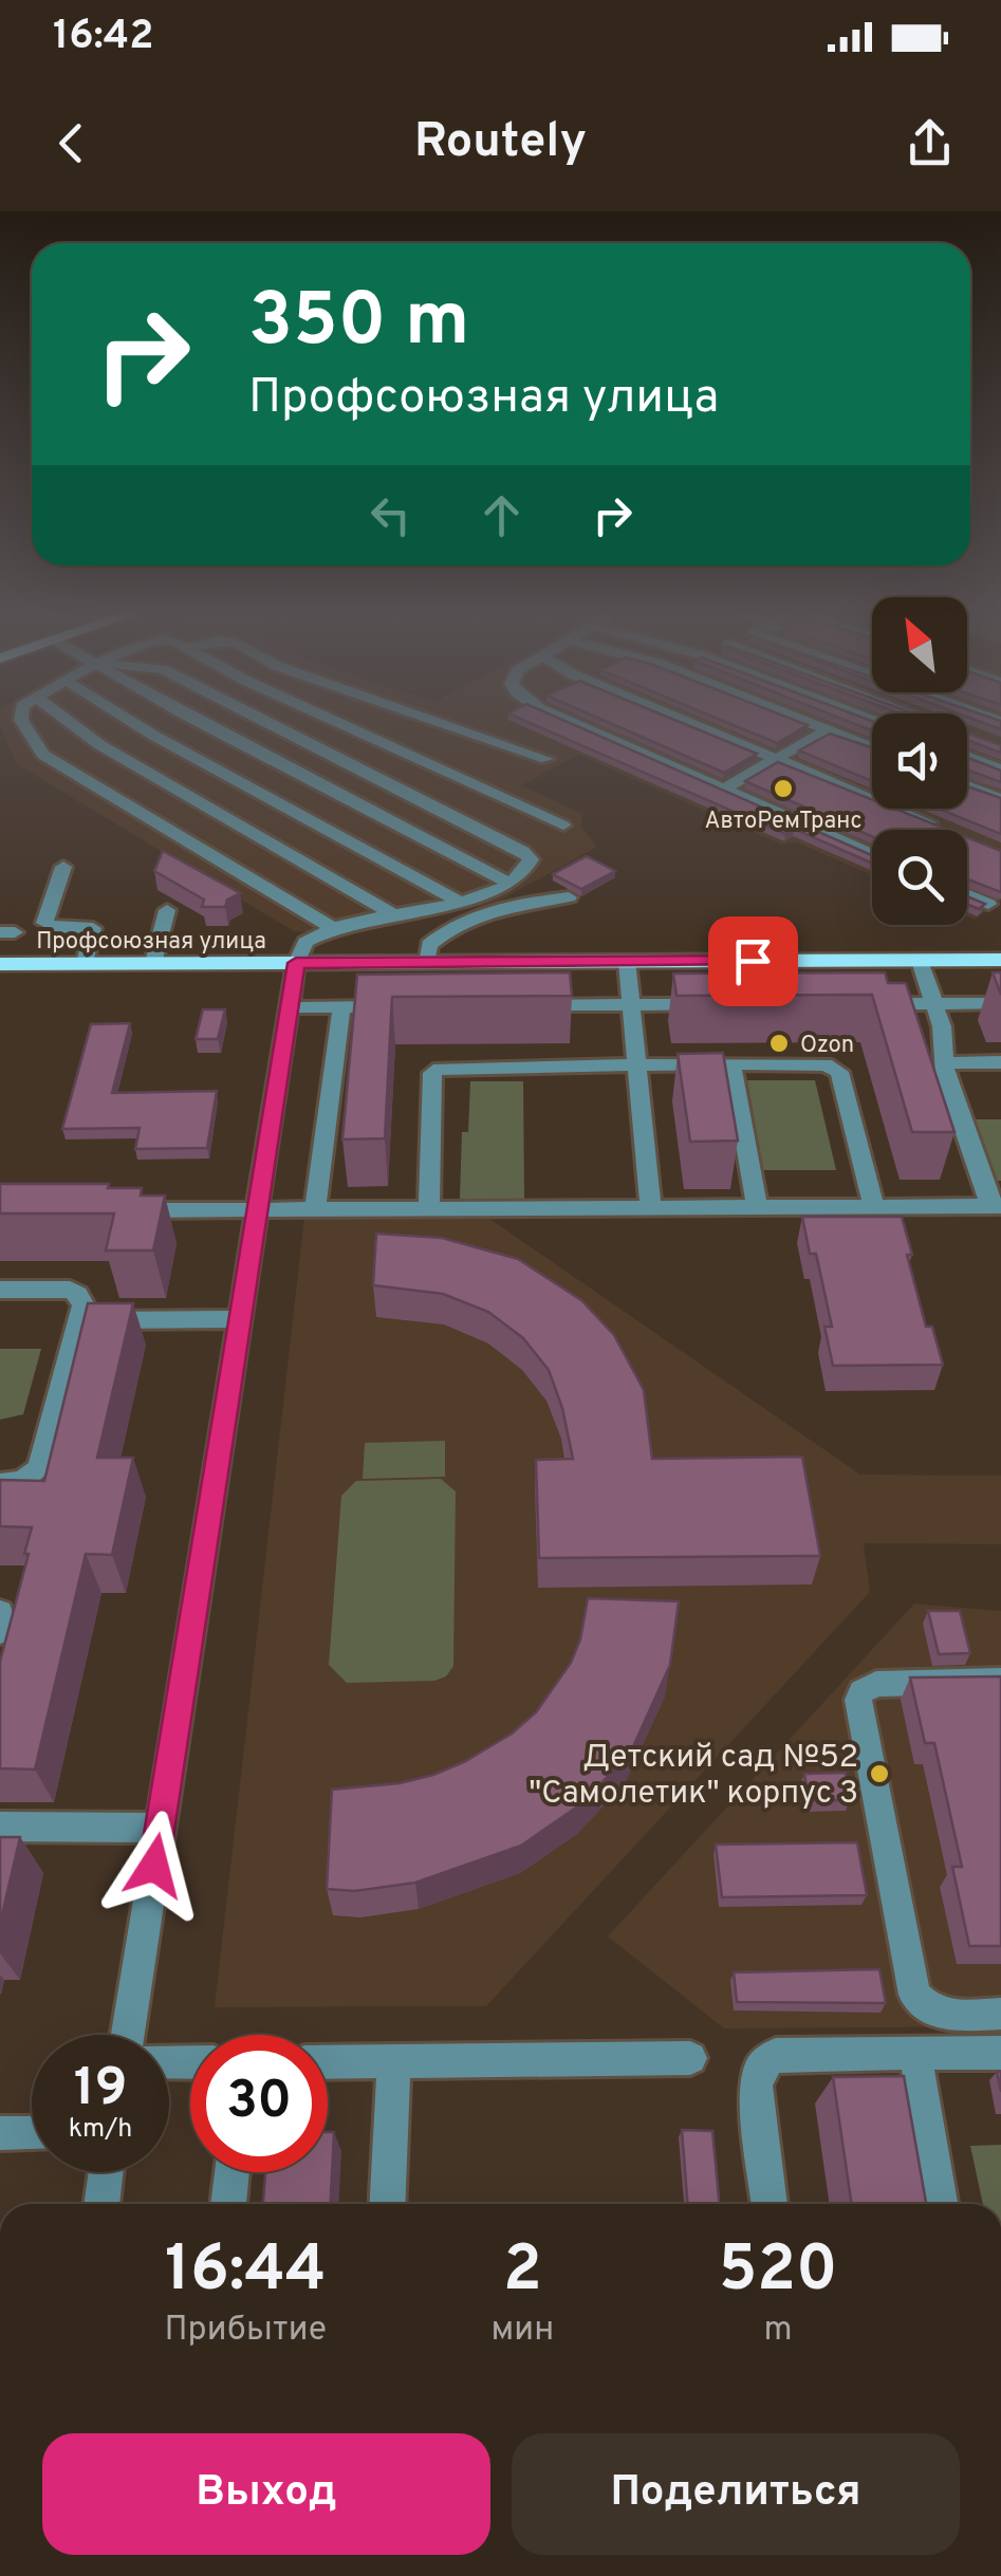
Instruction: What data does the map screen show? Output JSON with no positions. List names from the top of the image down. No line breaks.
{"streets":{"main road":["Профсоюзная улица"]},"places":["АвтоРемТранс","Ozon","Детский сад №52 \"Самолетик\" корпус 3"],"north":"top left","page":{"status":"16:42","header":"Routely","turn":["350 m","Профсоюзная улица"],"speed":"19 km/h","limit":"30","eta":["16:44","Прибытие","2","мин","520","m"],"buttons":["Выход","Поделиться"]}}
